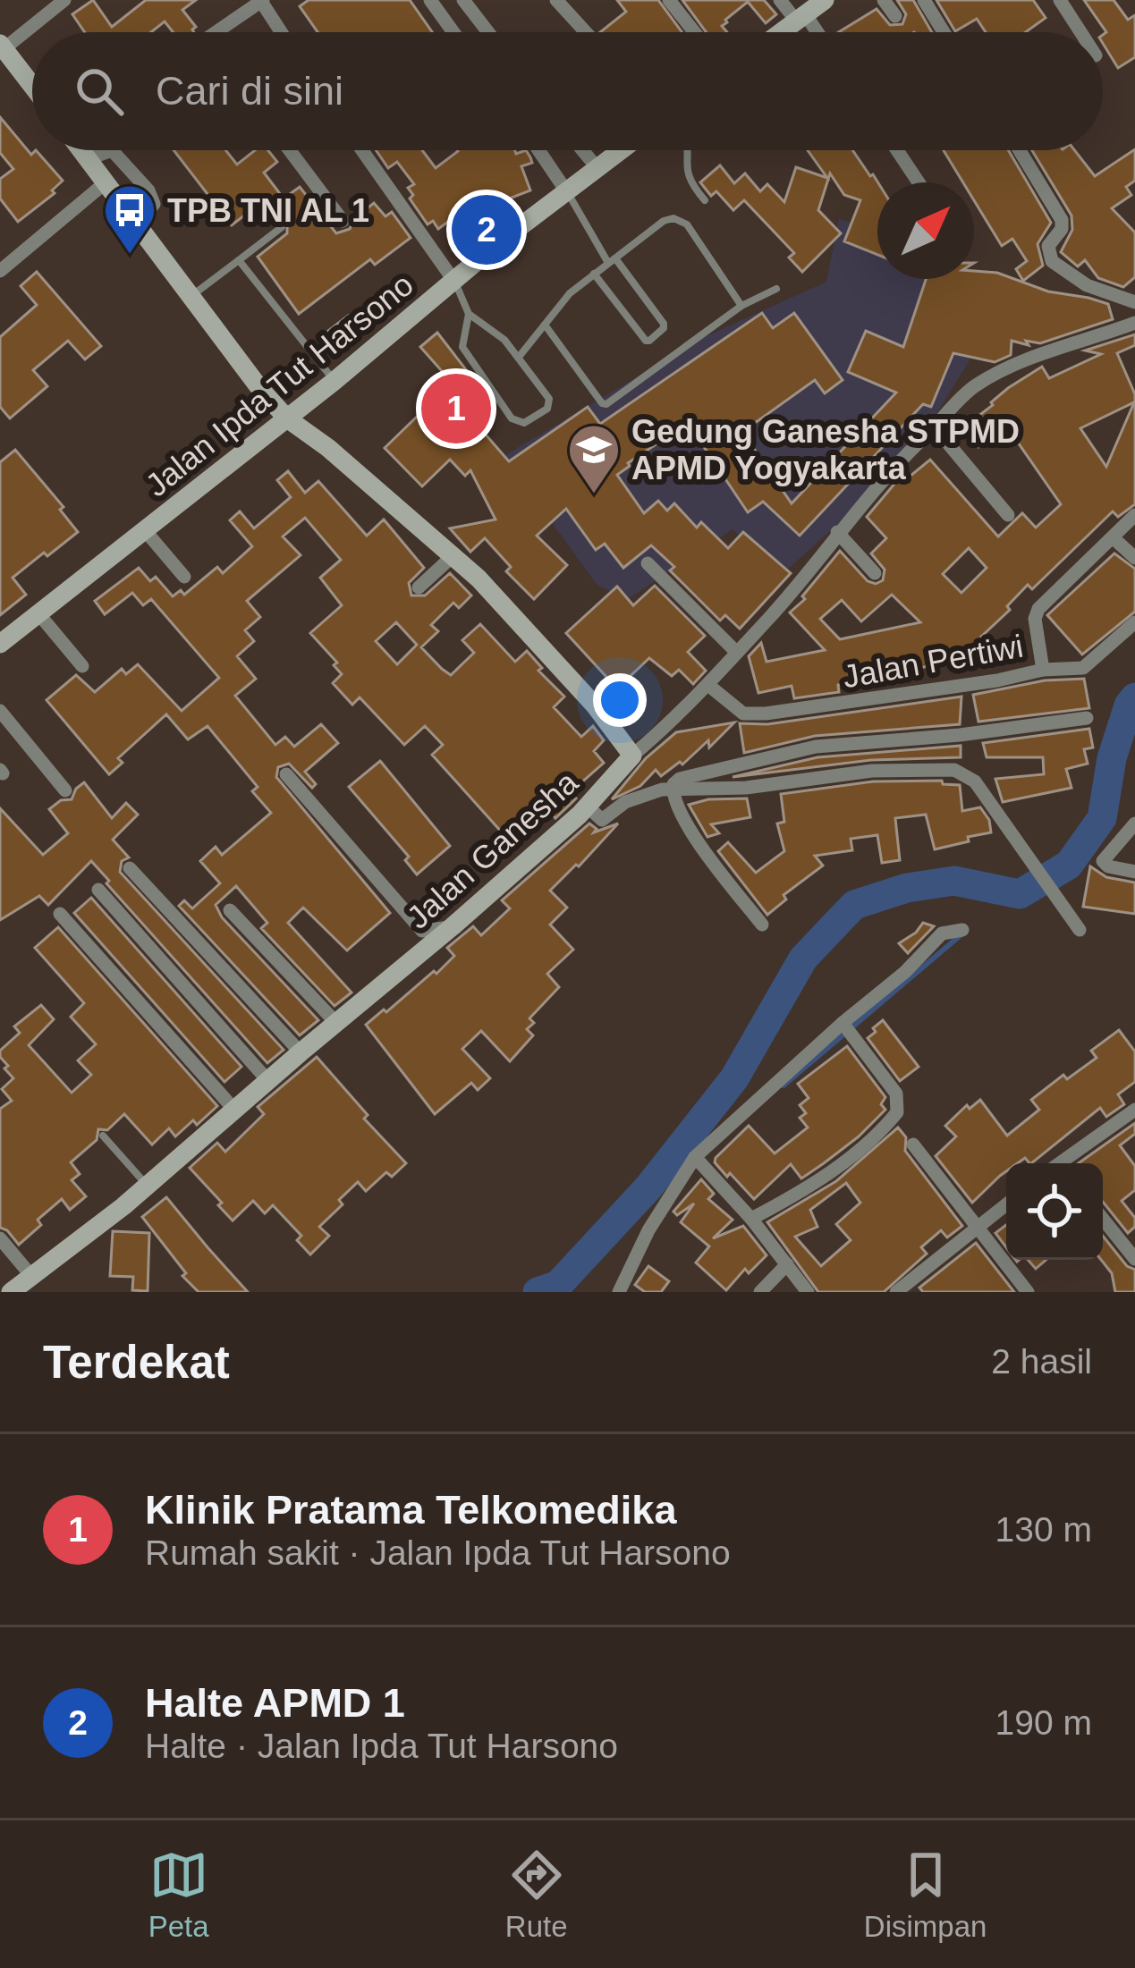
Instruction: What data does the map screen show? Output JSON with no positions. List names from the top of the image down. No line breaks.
{"streets":{"street":["Jalan Ipda Tut Harsono","Jalan Pertiwi","Jalan Ganesha"]},"places":{"bus stop":["TPB TNI AL 1"],"school or university":["Gedung Ganesha STPMD APMD Yogyakarta"]},"north":"top right","page":{"search":"Cari di sini","pins":["2","1"],"heading":["Terdekat","2 hasil"],"list":[{"mark":"1","name":"Klinik Pratama Telkomedika","note":"Rumah sakit · Jalan Ipda Tut Harsono","value":"130 m"},{"mark":"2","name":"Halte APMD 1","note":"Halte · Jalan Ipda Tut Harsono","value":"190 m"}],"nav":["Peta","Rute","Disimpan"]}}
